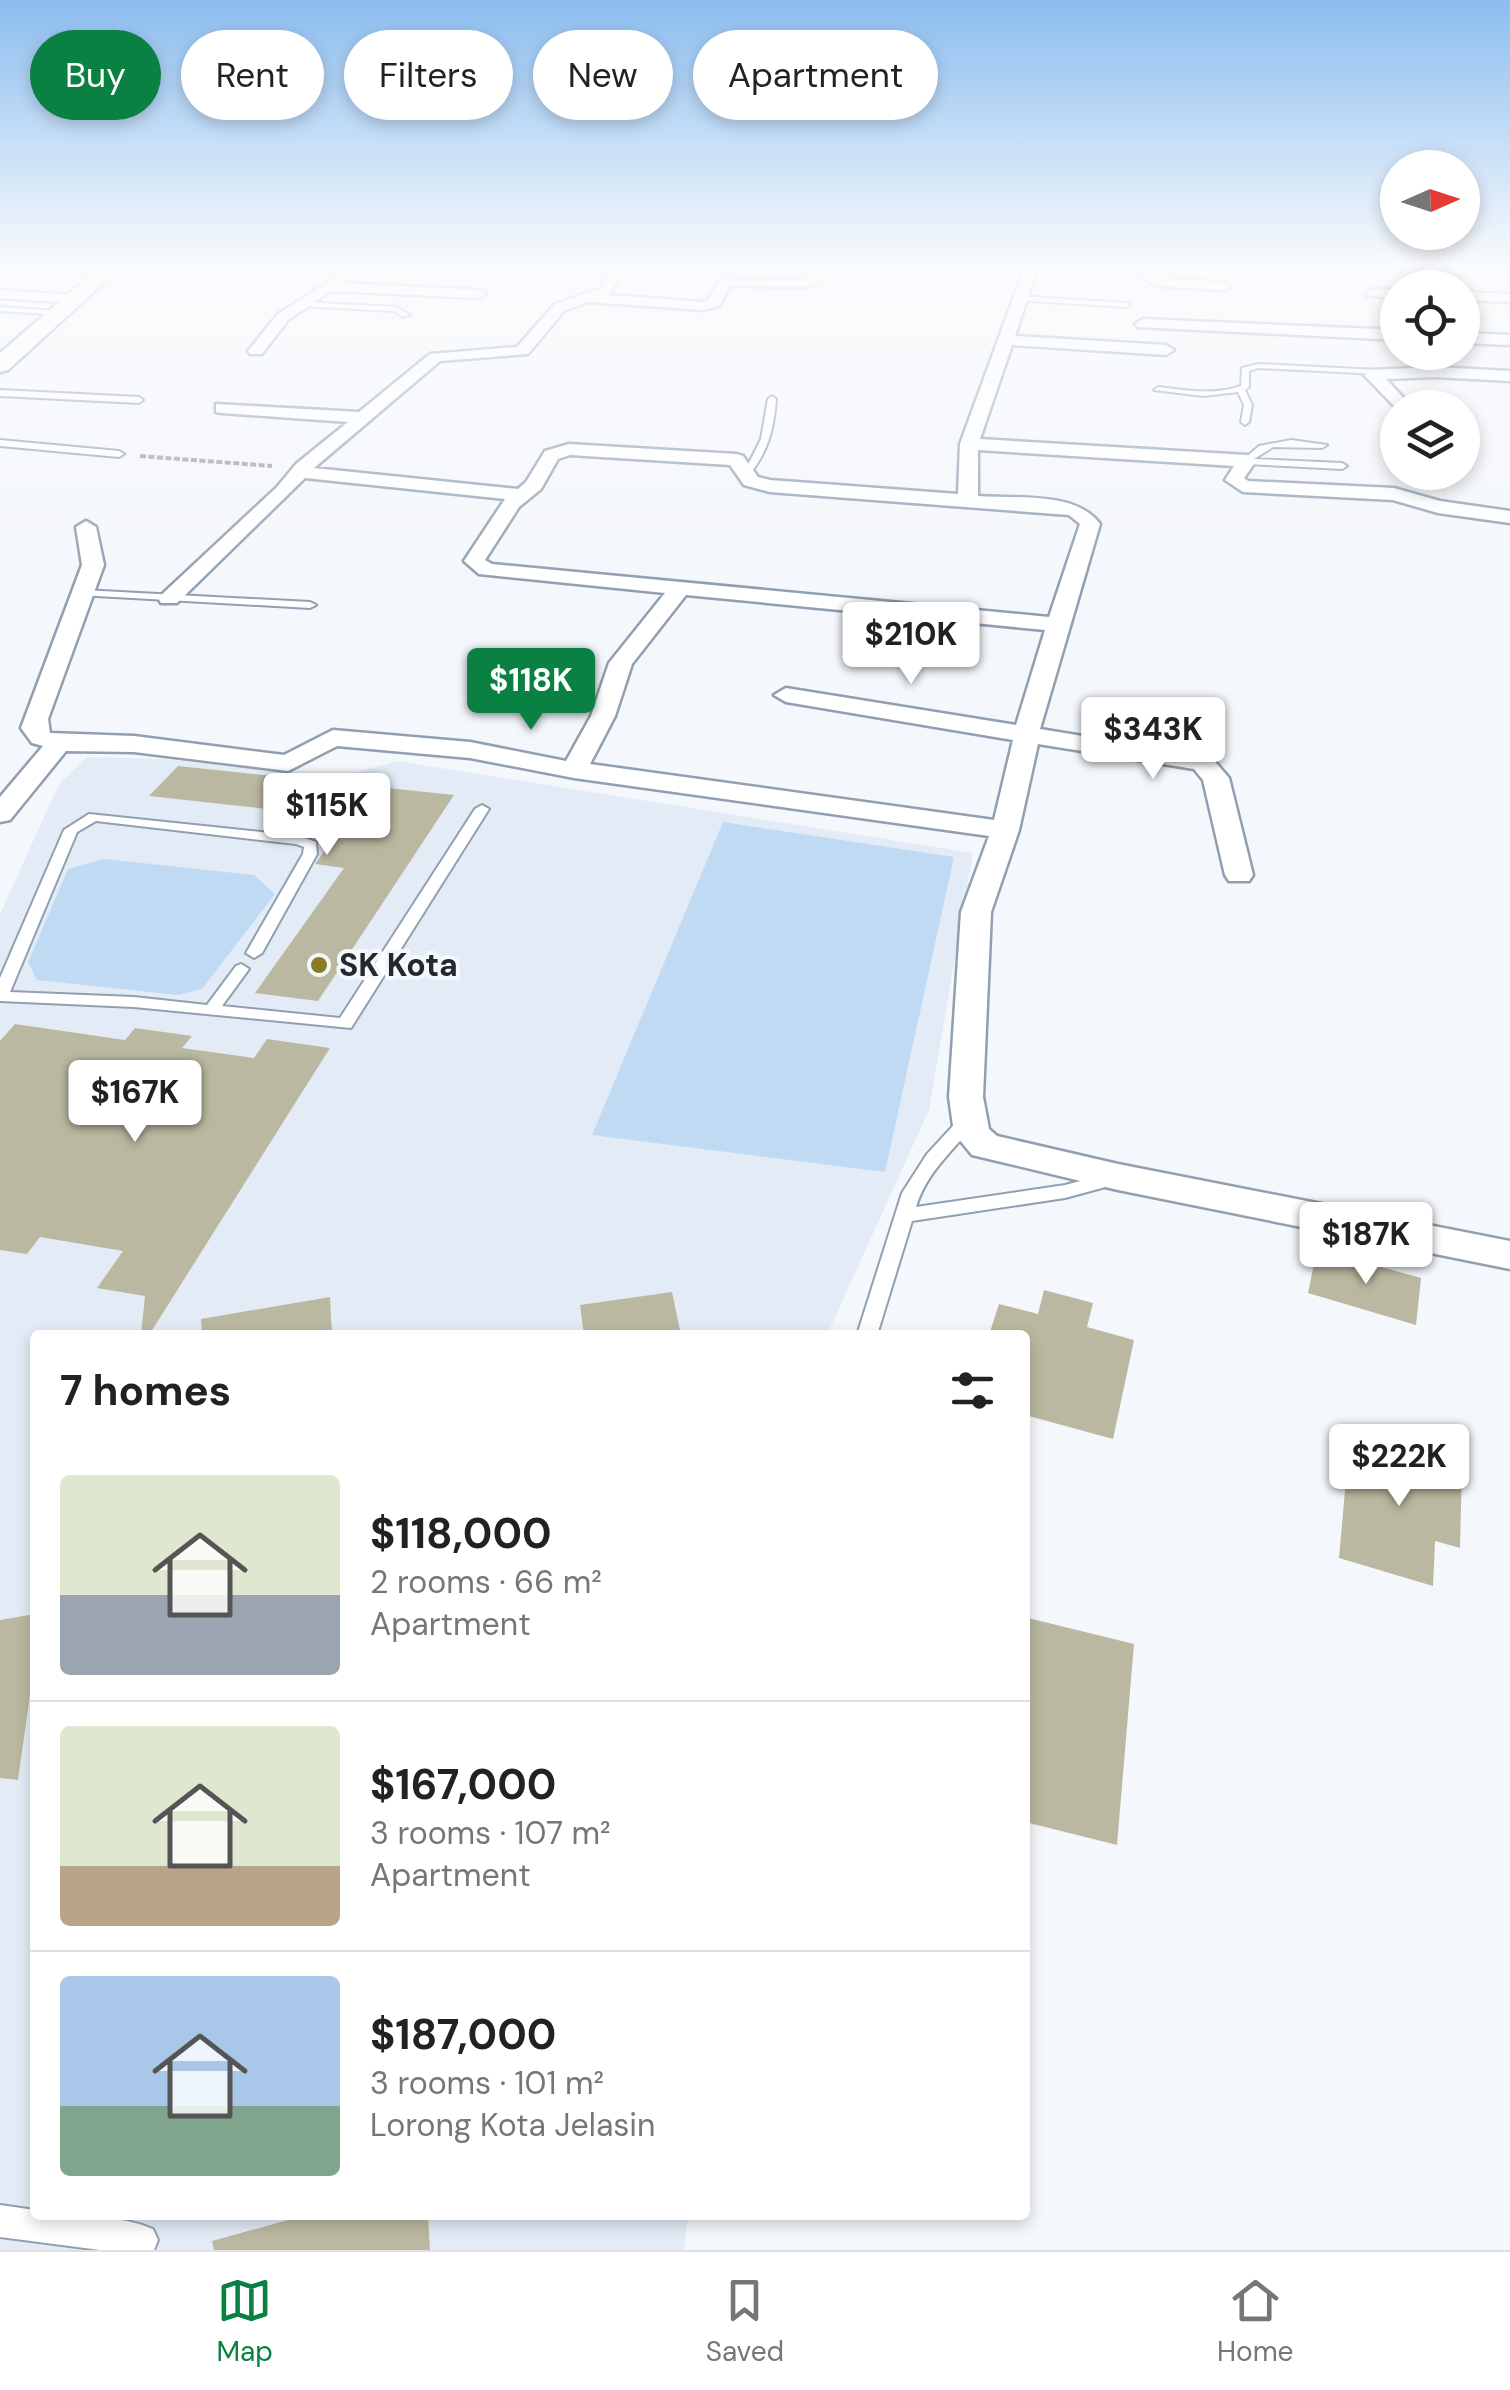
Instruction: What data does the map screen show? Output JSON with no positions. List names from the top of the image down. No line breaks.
{"places":["SK Kota"],"north":"right","page":{"chip":["Buy","Rent","Filters","New","Apartment"],"price":["$210K","$118K","$343K","$115K","$167K","$187K","$222K"],"heading":"7 homes","list":[{"name":"$118,000","note":"2 rooms · 66 m² · Apartment"},{"name":"$167,000","note":"3 rooms · 107 m² · Apartment"},{"name":"$187,000","note":"3 rooms · 101 m² · Lorong Kota Jelasin"}],"tabs":["Map","Saved","Home"]}}
